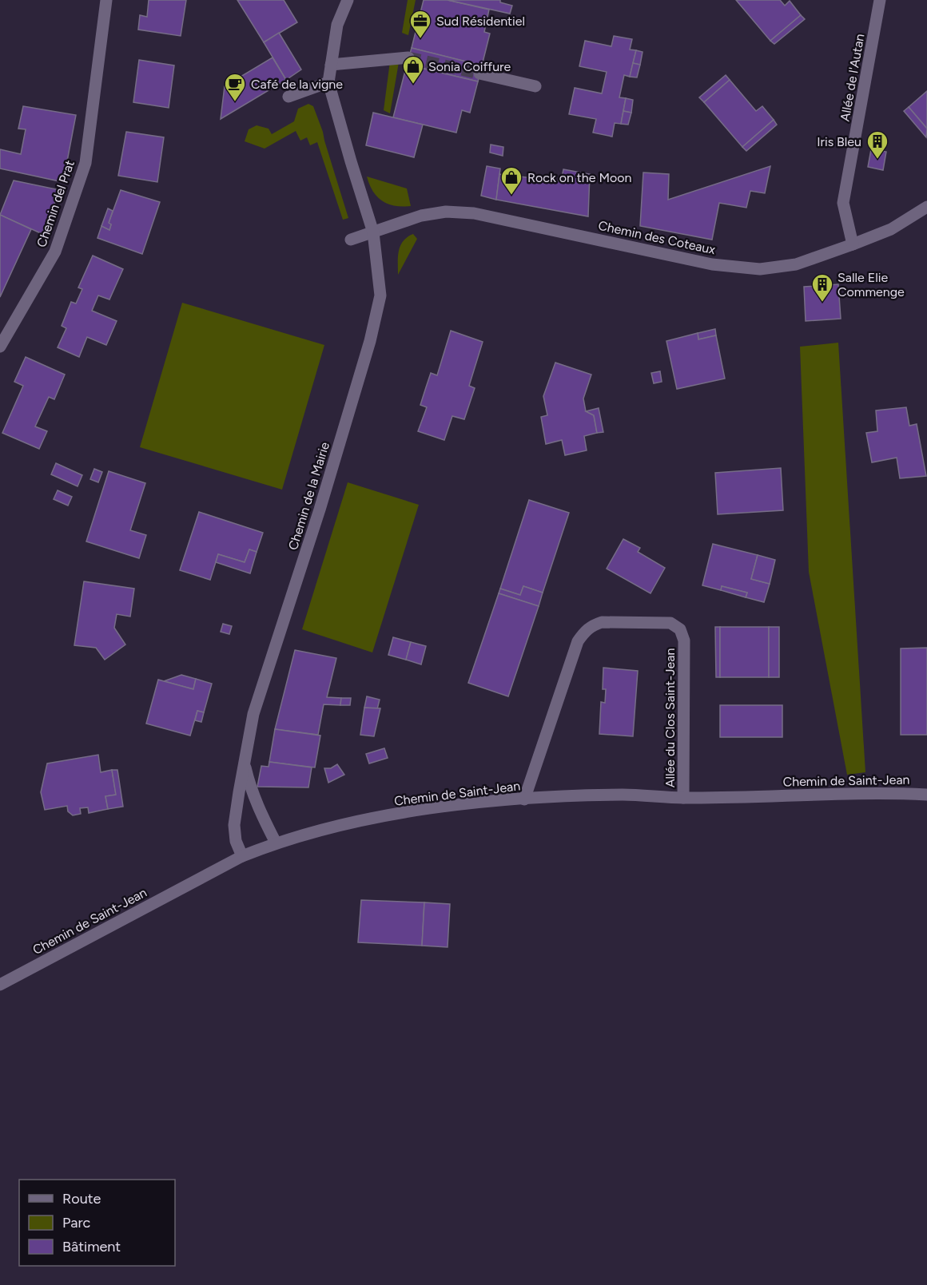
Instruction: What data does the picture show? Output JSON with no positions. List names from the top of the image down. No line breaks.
{"streets":{"street":["Allée de l'Autan","Chemin del Prat","Chemin des Coteaux","Chemin de la Mairie","Allée du Clos Saint-Jean","Chemin de Saint-Jean"]},"crossings":[["Allée de l'Autan","Chemin des Coteaux"],["Chemin des Coteaux","Chemin de la Mairie"],["Chemin de la Mairie","Chemin de Saint-Jean"],["Allée du Clos Saint-Jean","Chemin de Saint-Jean"]],"places":{"office":["Sud Résidentiel"],"shop":["Sonia Coiffure","Rock on the Moon"],"cafe":["Café de la vigne"],"building":["Iris Bleu","Salle Elie Commenge"]},"legend":["Route","Parc","Bâtiment"]}
